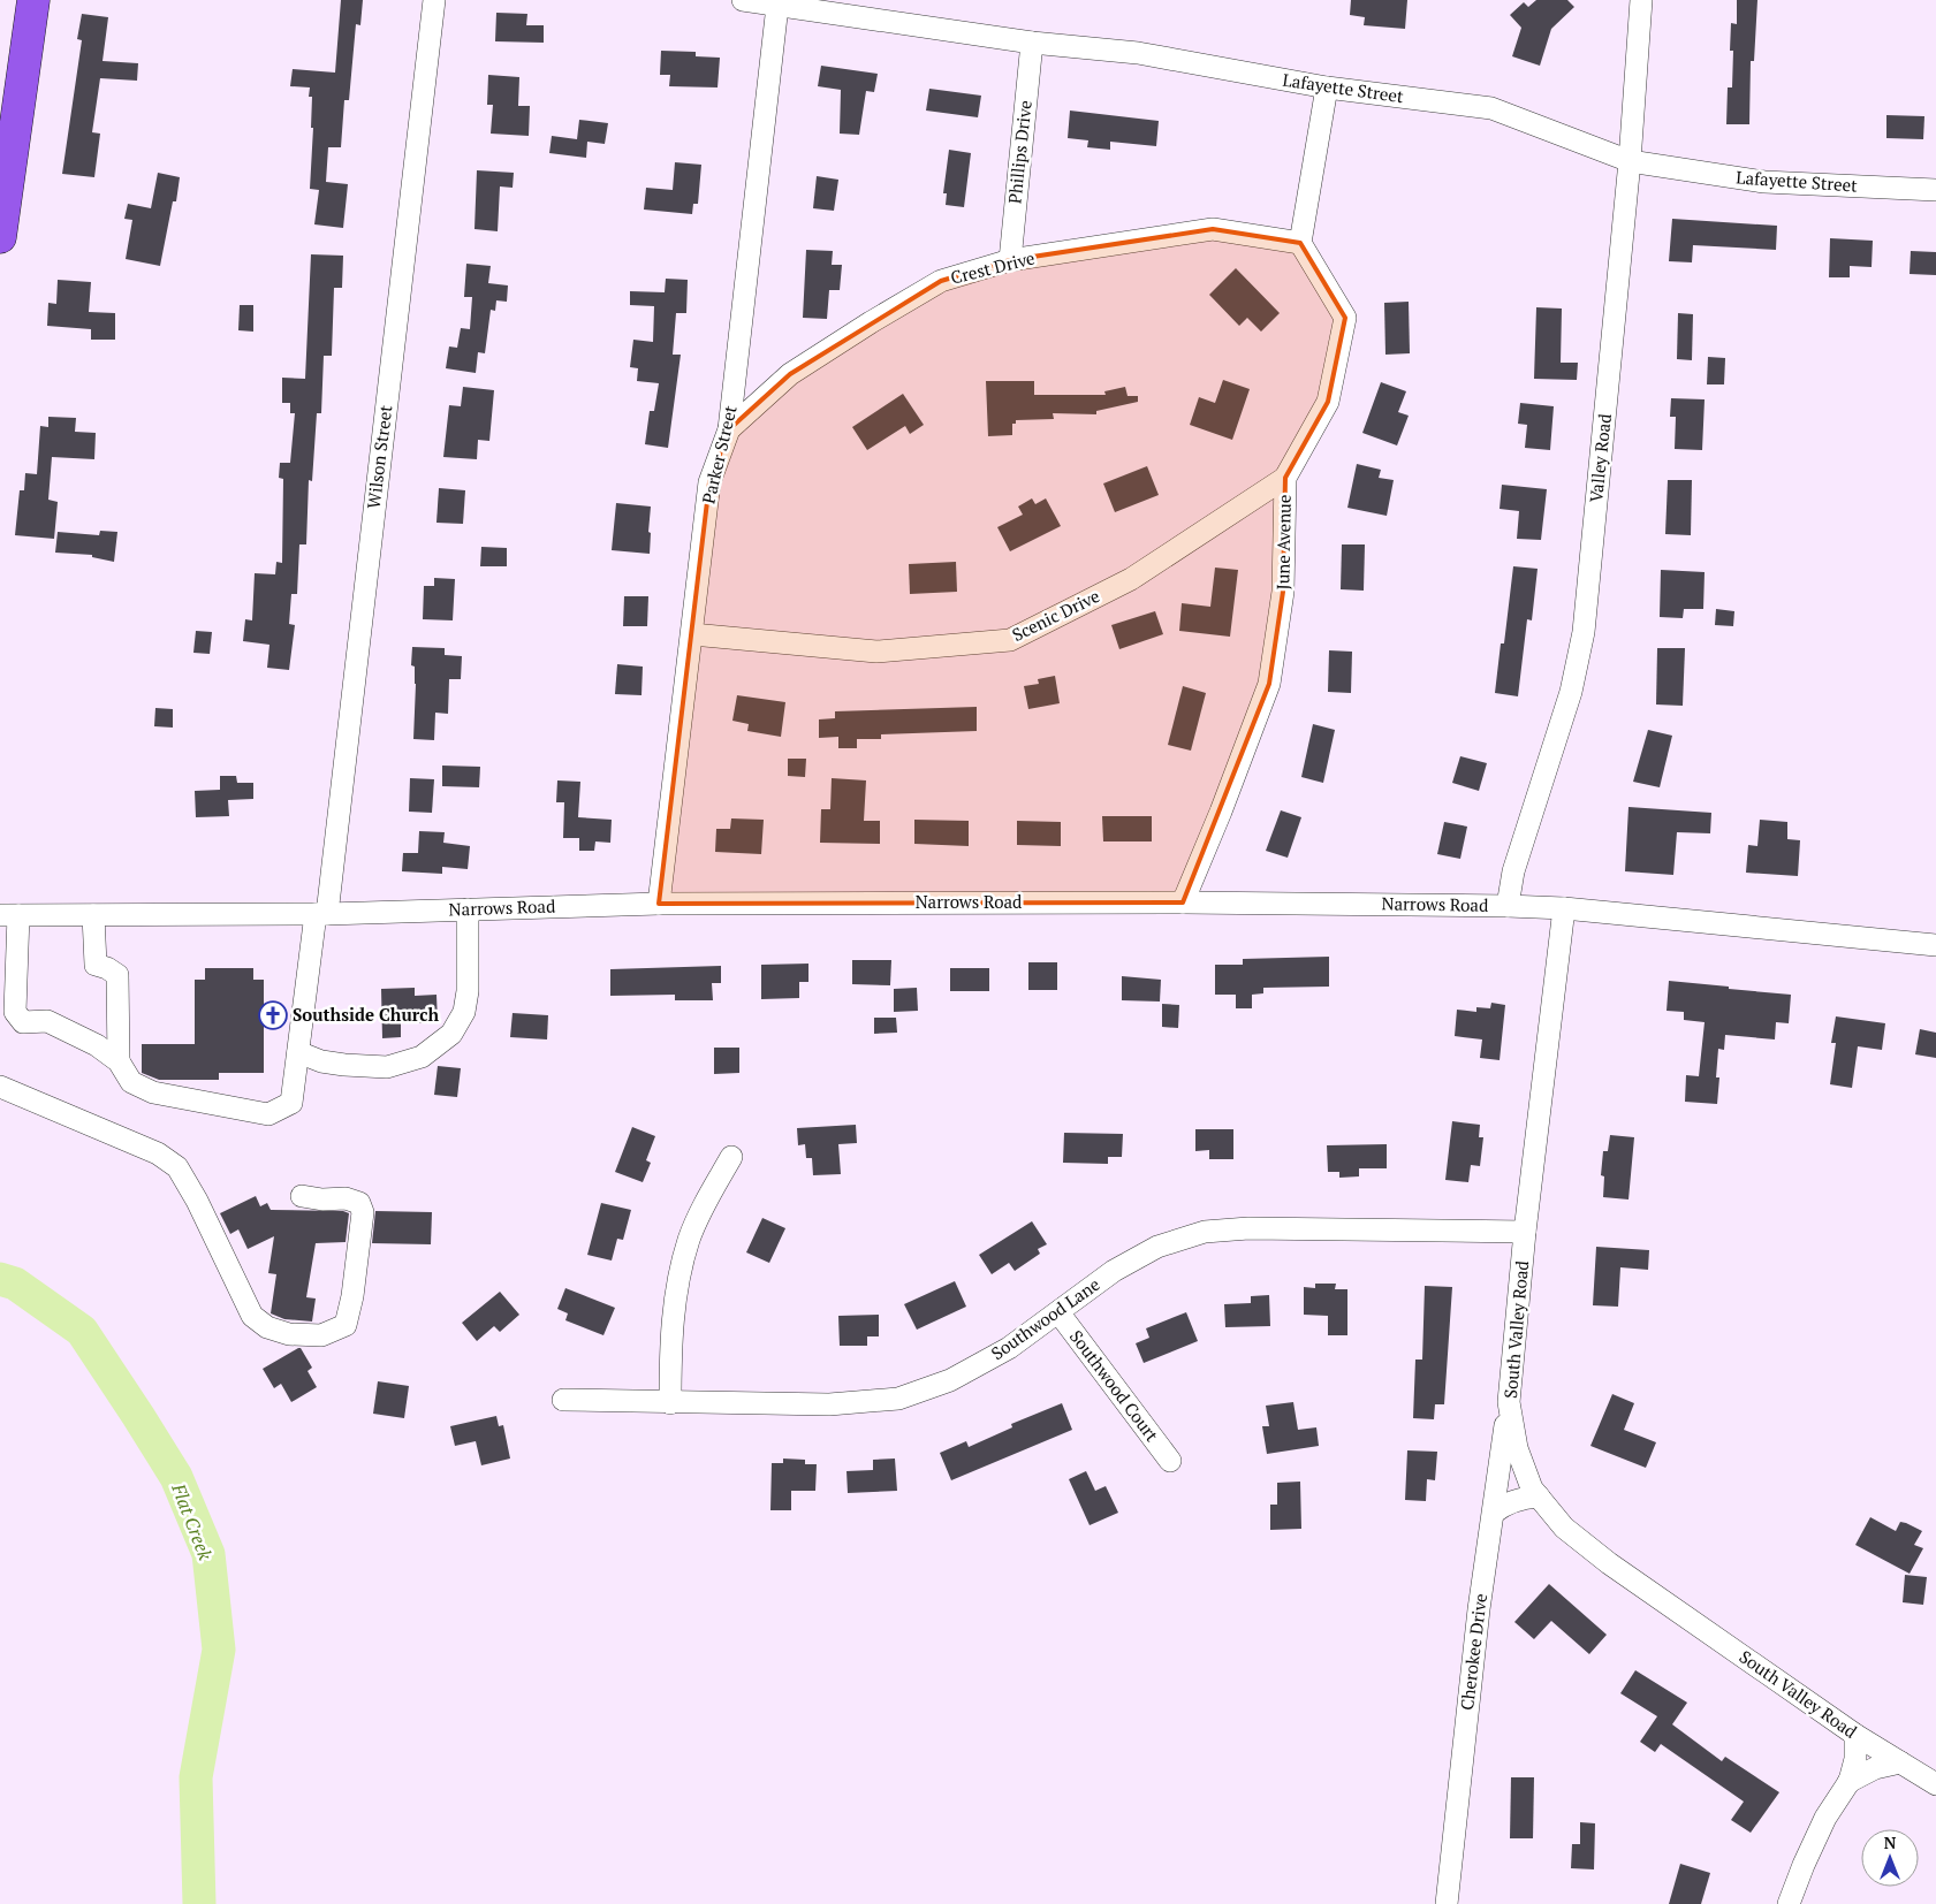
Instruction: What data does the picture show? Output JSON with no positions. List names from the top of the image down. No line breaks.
{"streets":{"street":["Lafayette Street","Phillips Drive","Crest Drive","Parker Street","Wilson Street","Valley Road","June Avenue","Scenic Drive","Narrows Road","Southwood Lane","South Valley Road","Southwood Court","Cherokee Drive"]},"crossings":[["Lafayette Street","Phillips Drive"],["Lafayette Street","Parker Street"],["Lafayette Street","Valley Road"],["Phillips Drive","Crest Drive"],["Crest Drive","Parker Street"],["Crest Drive","June Avenue"],["Parker Street","Scenic Drive"],["Parker Street","Narrows Road"],["Wilson Street","Narrows Road"],["Valley Road","Narrows Road"],["June Avenue","Scenic Drive"],["June Avenue","Narrows Road"],["Narrows Road","South Valley Road"],["Southwood Lane","South Valley Road"],["Southwood Lane","Southwood Court"],["South Valley Road","Cherokee Drive"]],"water":["Flat Creek"],"places":{"church":["Southside Church"]},"north":"top"}
